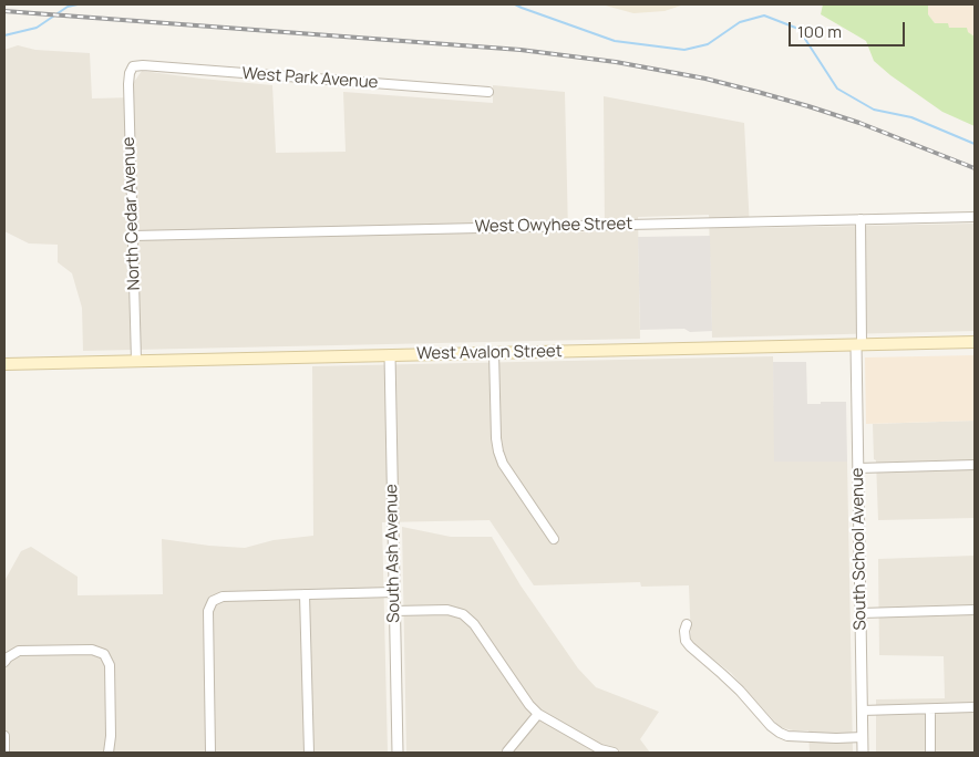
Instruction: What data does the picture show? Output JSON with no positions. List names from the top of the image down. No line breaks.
{"streets":{"main road":["West Avalon Street"],"street":["West Park Avenue","North Cedar Avenue","West Owyhee Street","South School Avenue","South Ash Avenue"]},"crossings":[["West Park Avenue","North Cedar Avenue"],["North Cedar Avenue","West Owyhee Street"],["North Cedar Avenue","West Avalon Street"],["West Avalon Street","South School Avenue"],["West Avalon Street","South Ash Avenue"]],"scale_bar":"100 m"}
